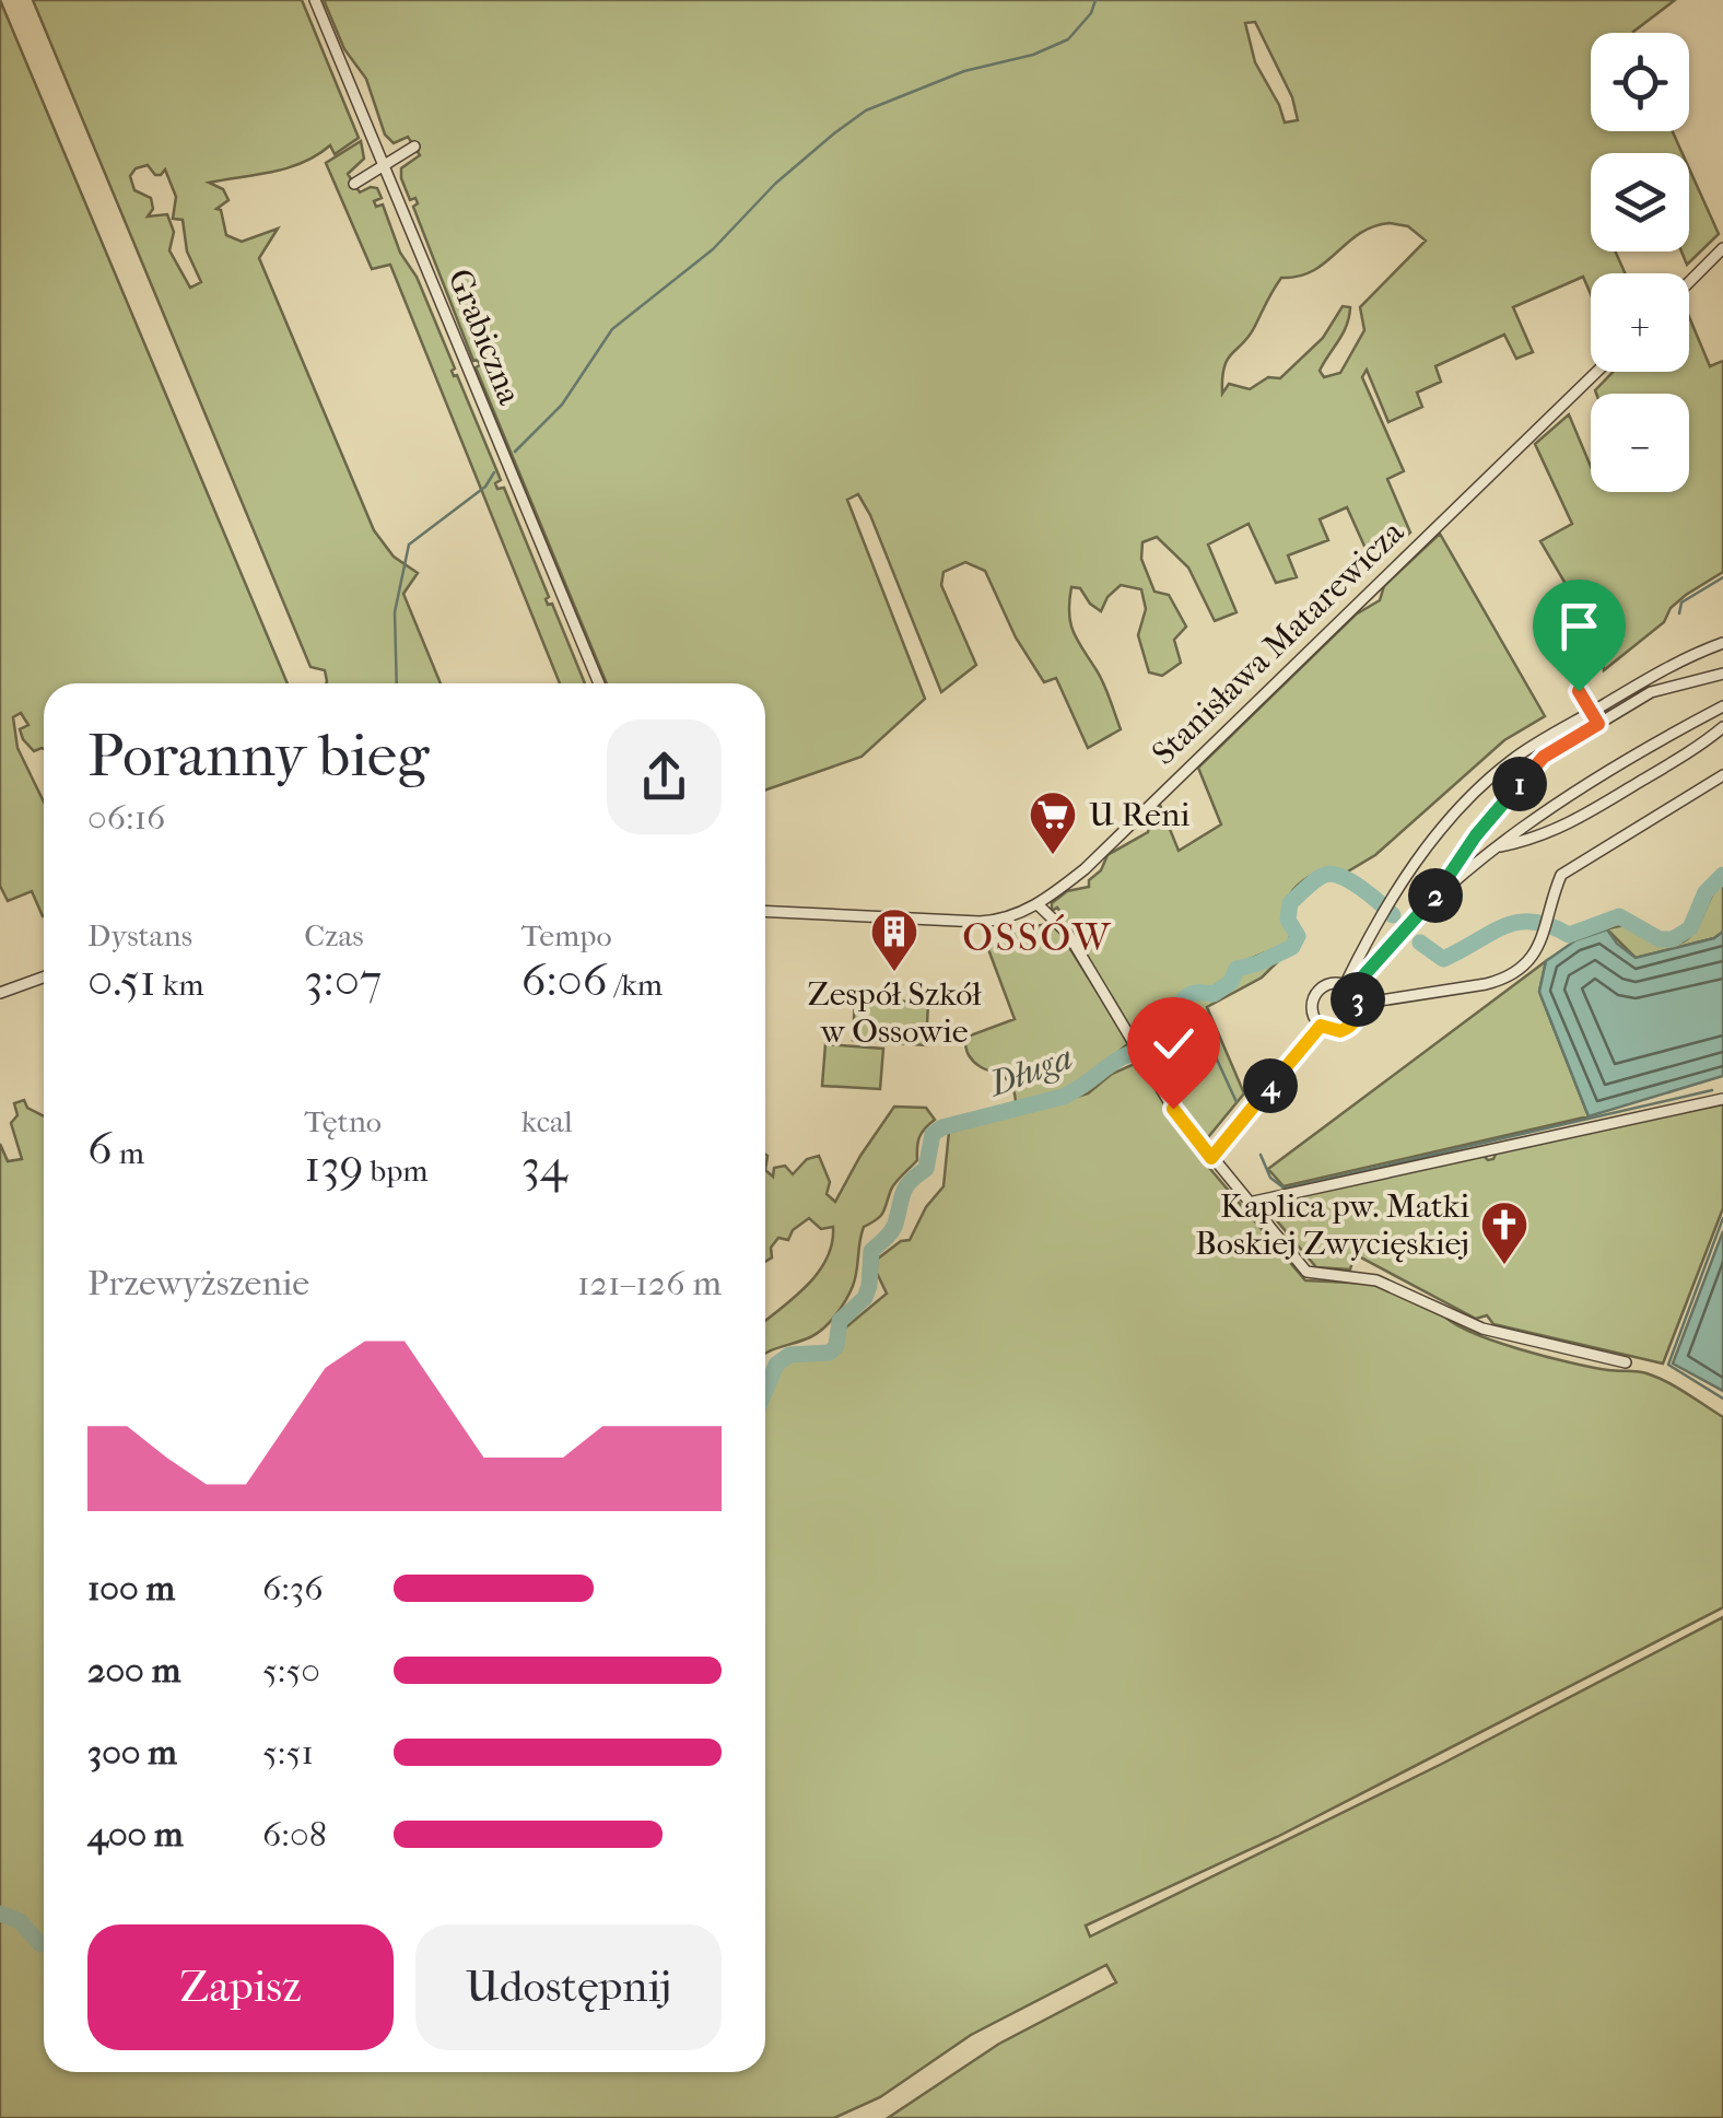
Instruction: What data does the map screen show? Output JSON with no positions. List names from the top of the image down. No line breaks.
{"streets":{"street":["Grabiczna","Stanisława Matarewicza"]},"districts":["OSSÓW"],"water":["Długa"],"places":{"supermarket":["U Reni"],"building":["Zespół Szkół w Ossowie"],"church":["Kaplica pw. Matki Boskiej Zwycięskiej"]},"page":{"map_buttons":["+","−"],"heading":["Poranny bieg","06:16"],"pins":["1","2","3","4"],"stats":[["Dystans","0.51 km"],["Czas","3:07"],["Tempo","6:06 /km"],["6 m"],["Tętno","139 bpm"],["kcal","34"]],"chart":["Przewyższenie","121–126 m"],"list":[{"name":"100 m","note":"6:36"},{"name":"200 m","note":"5:50"},{"name":"300 m","note":"5:51"},{"name":"400 m","note":"6:08"}],"buttons":["Zapisz","Udostępnij"]}}
